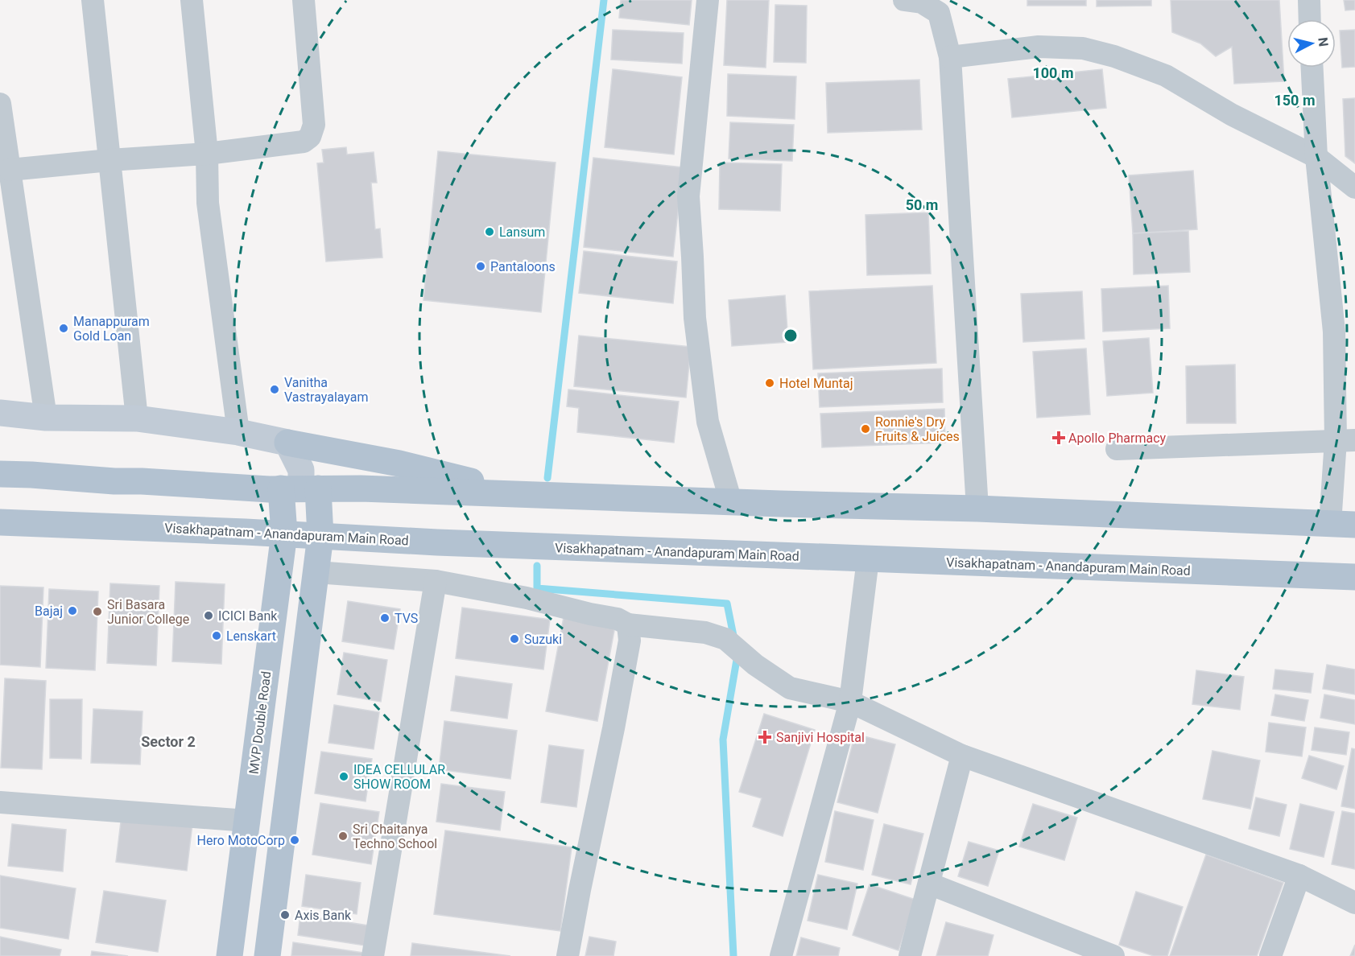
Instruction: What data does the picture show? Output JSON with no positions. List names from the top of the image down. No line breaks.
{"streets":{"main road":["Visakhapatnam - Anandapuram Main Road","MVP Double Road"]},"crossings":[["Visakhapatnam - Anandapuram Main Road","MVP Double Road"]],"districts":["Sector 2"],"places":{"other":["Lansum","Pantaloons","Manappuram Gold Loan","Hotel Muntaj","Vanitha Vastrayalayam","Ronnie's Dry Fruits & Juices","Bajaj","Sri Basara Junior College","ICICI Bank","TVS","Lenskart","Suzuki","IDEA CELLULAR SHOW ROOM","Sri Chaitanya Techno School","Hero MotoCorp","Axis Bank"],"health":["Apollo Pharmacy","Sanjivi Hospital"]},"north":"right","rings":["100 m","150 m","50 m"]}
